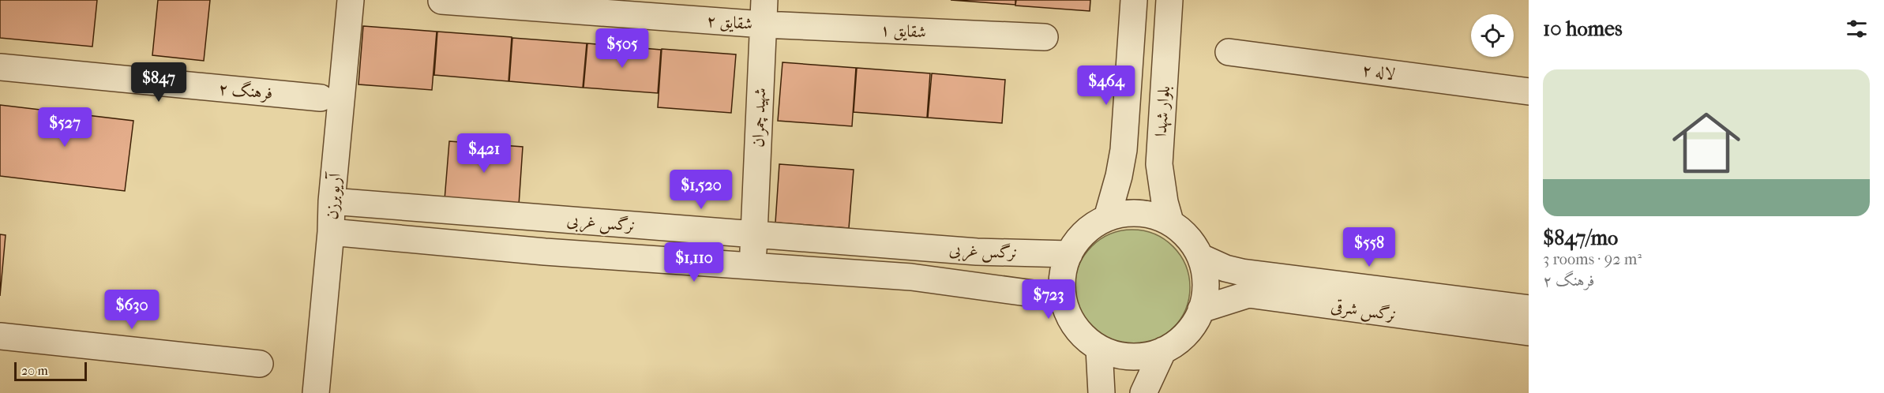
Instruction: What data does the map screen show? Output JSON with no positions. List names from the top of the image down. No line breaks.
{"streets":{"street":["شقایق ۲","شقایق ۱","لاله ۲","فرهنگ ۲","بلوار شهدا","شهید چمران","آریوبرزن","نرگس غربی","نرگس شرقی"]},"crossings":[["شقایق ۲","شقایق ۱"],["شقایق ۲","شهید چمران"],["شقایق ۱","شهید چمران"],["بلوار شهدا","نرگس غربی"],["بلوار شهدا","نرگس شرقی"],["شهید چمران","نرگس غربی"],["آریوبرزن","نرگس غربی"],["نرگس غربی","نرگس شرقی"]],"scale_bar":"20 m","page":{"heading":"10 homes","price":["$505","$847","$464","$527","$421","$1,520","$558","$1,110","$723","$630"],"list":[{"name":"$847/mo","note":"3 rooms · 92 m² · فرهنگ ۲"}],"scale":"20 m"}}
